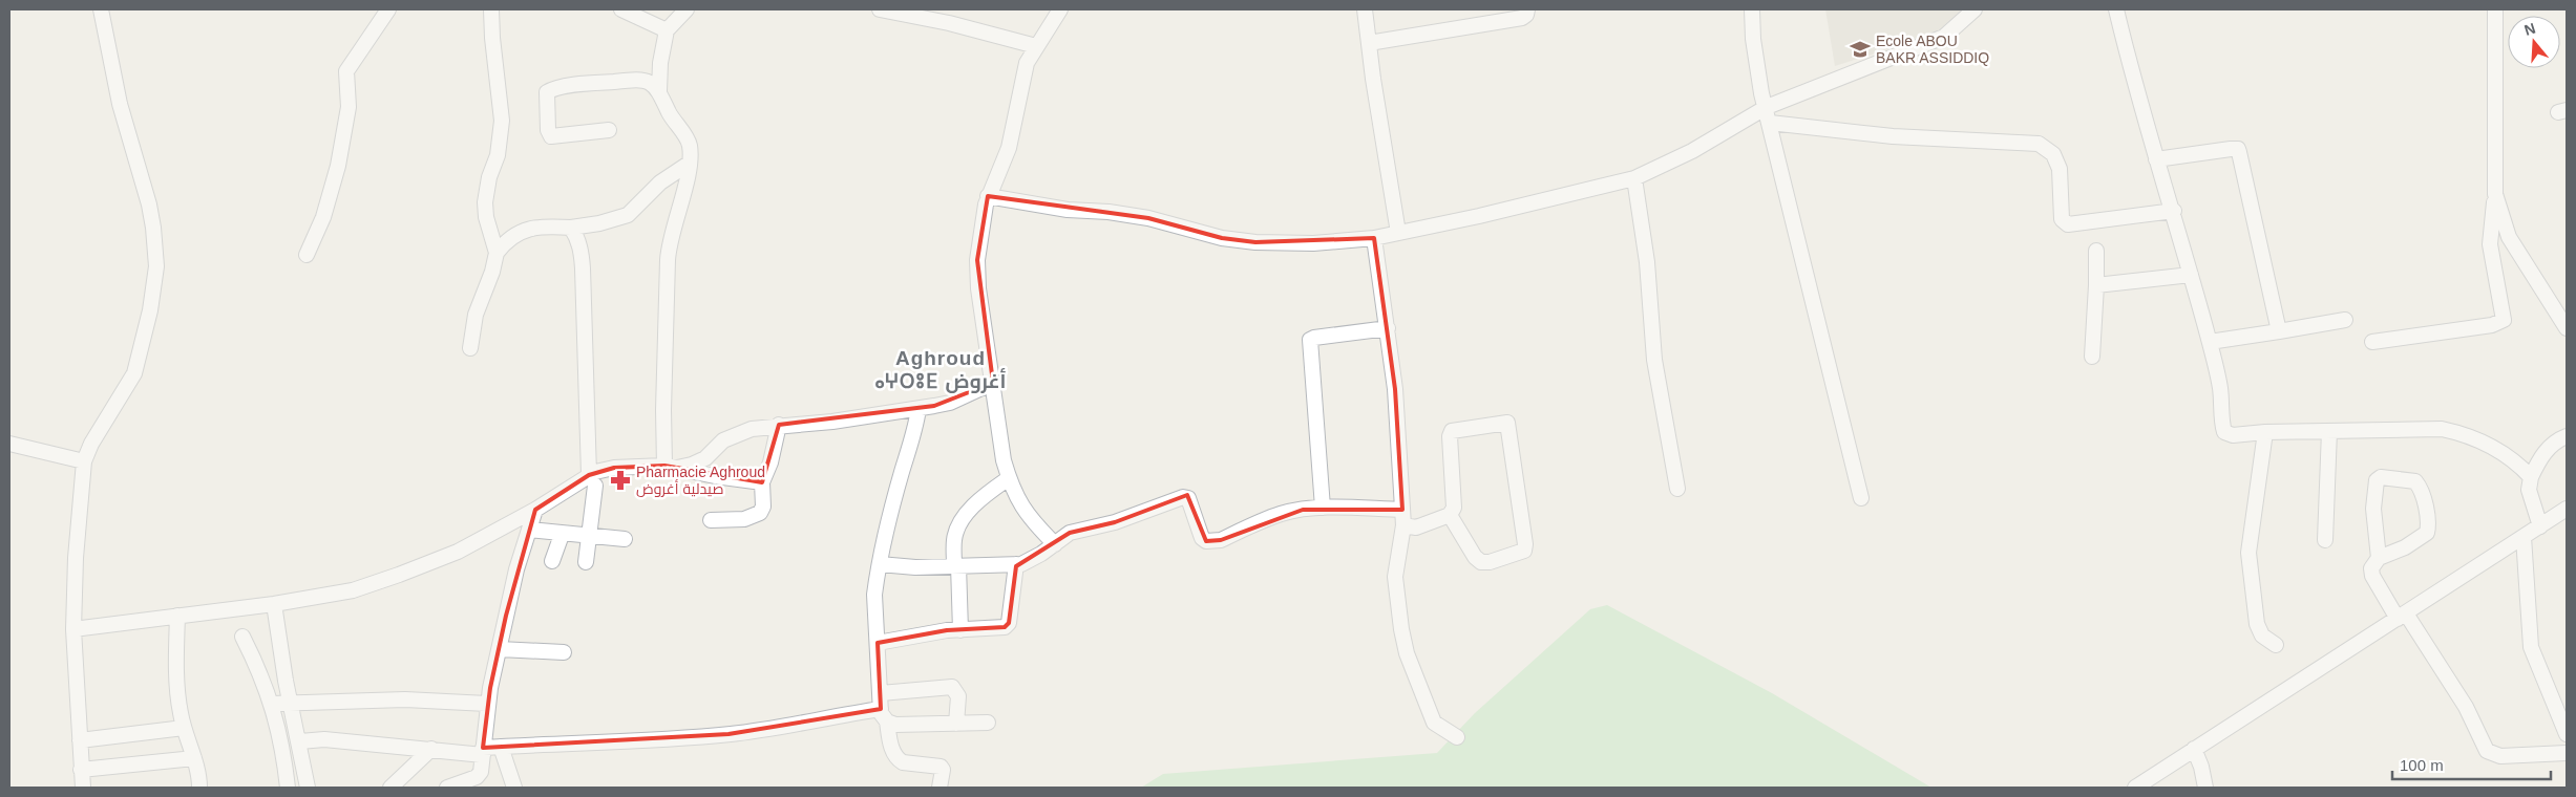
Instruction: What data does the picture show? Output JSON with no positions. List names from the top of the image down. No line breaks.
{"districts":["Aghroud ⴰⵖⵔⵓⴹ أغروض"],"places":{"school or university":["Ecole ABOU BAKR ASSIDDIQ"],"pharmacy":["Pharmacie Aghroud صيدلية أغروض"]},"scale_bar":"100 m","north":"top"}
